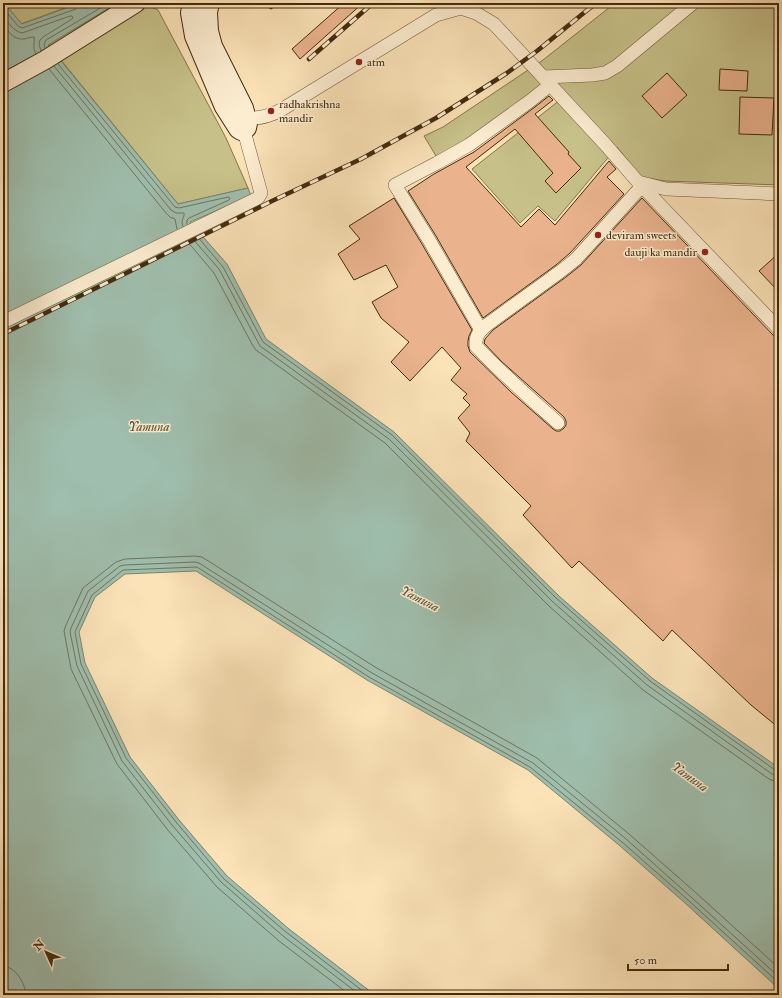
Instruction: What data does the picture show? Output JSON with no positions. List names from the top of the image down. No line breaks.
{"water":["Yamuna"],"places":["atm","radhakrishna mandir","deviram sweets","dauji ka mandir"],"scale_bar":"50 m","north":"top left"}
